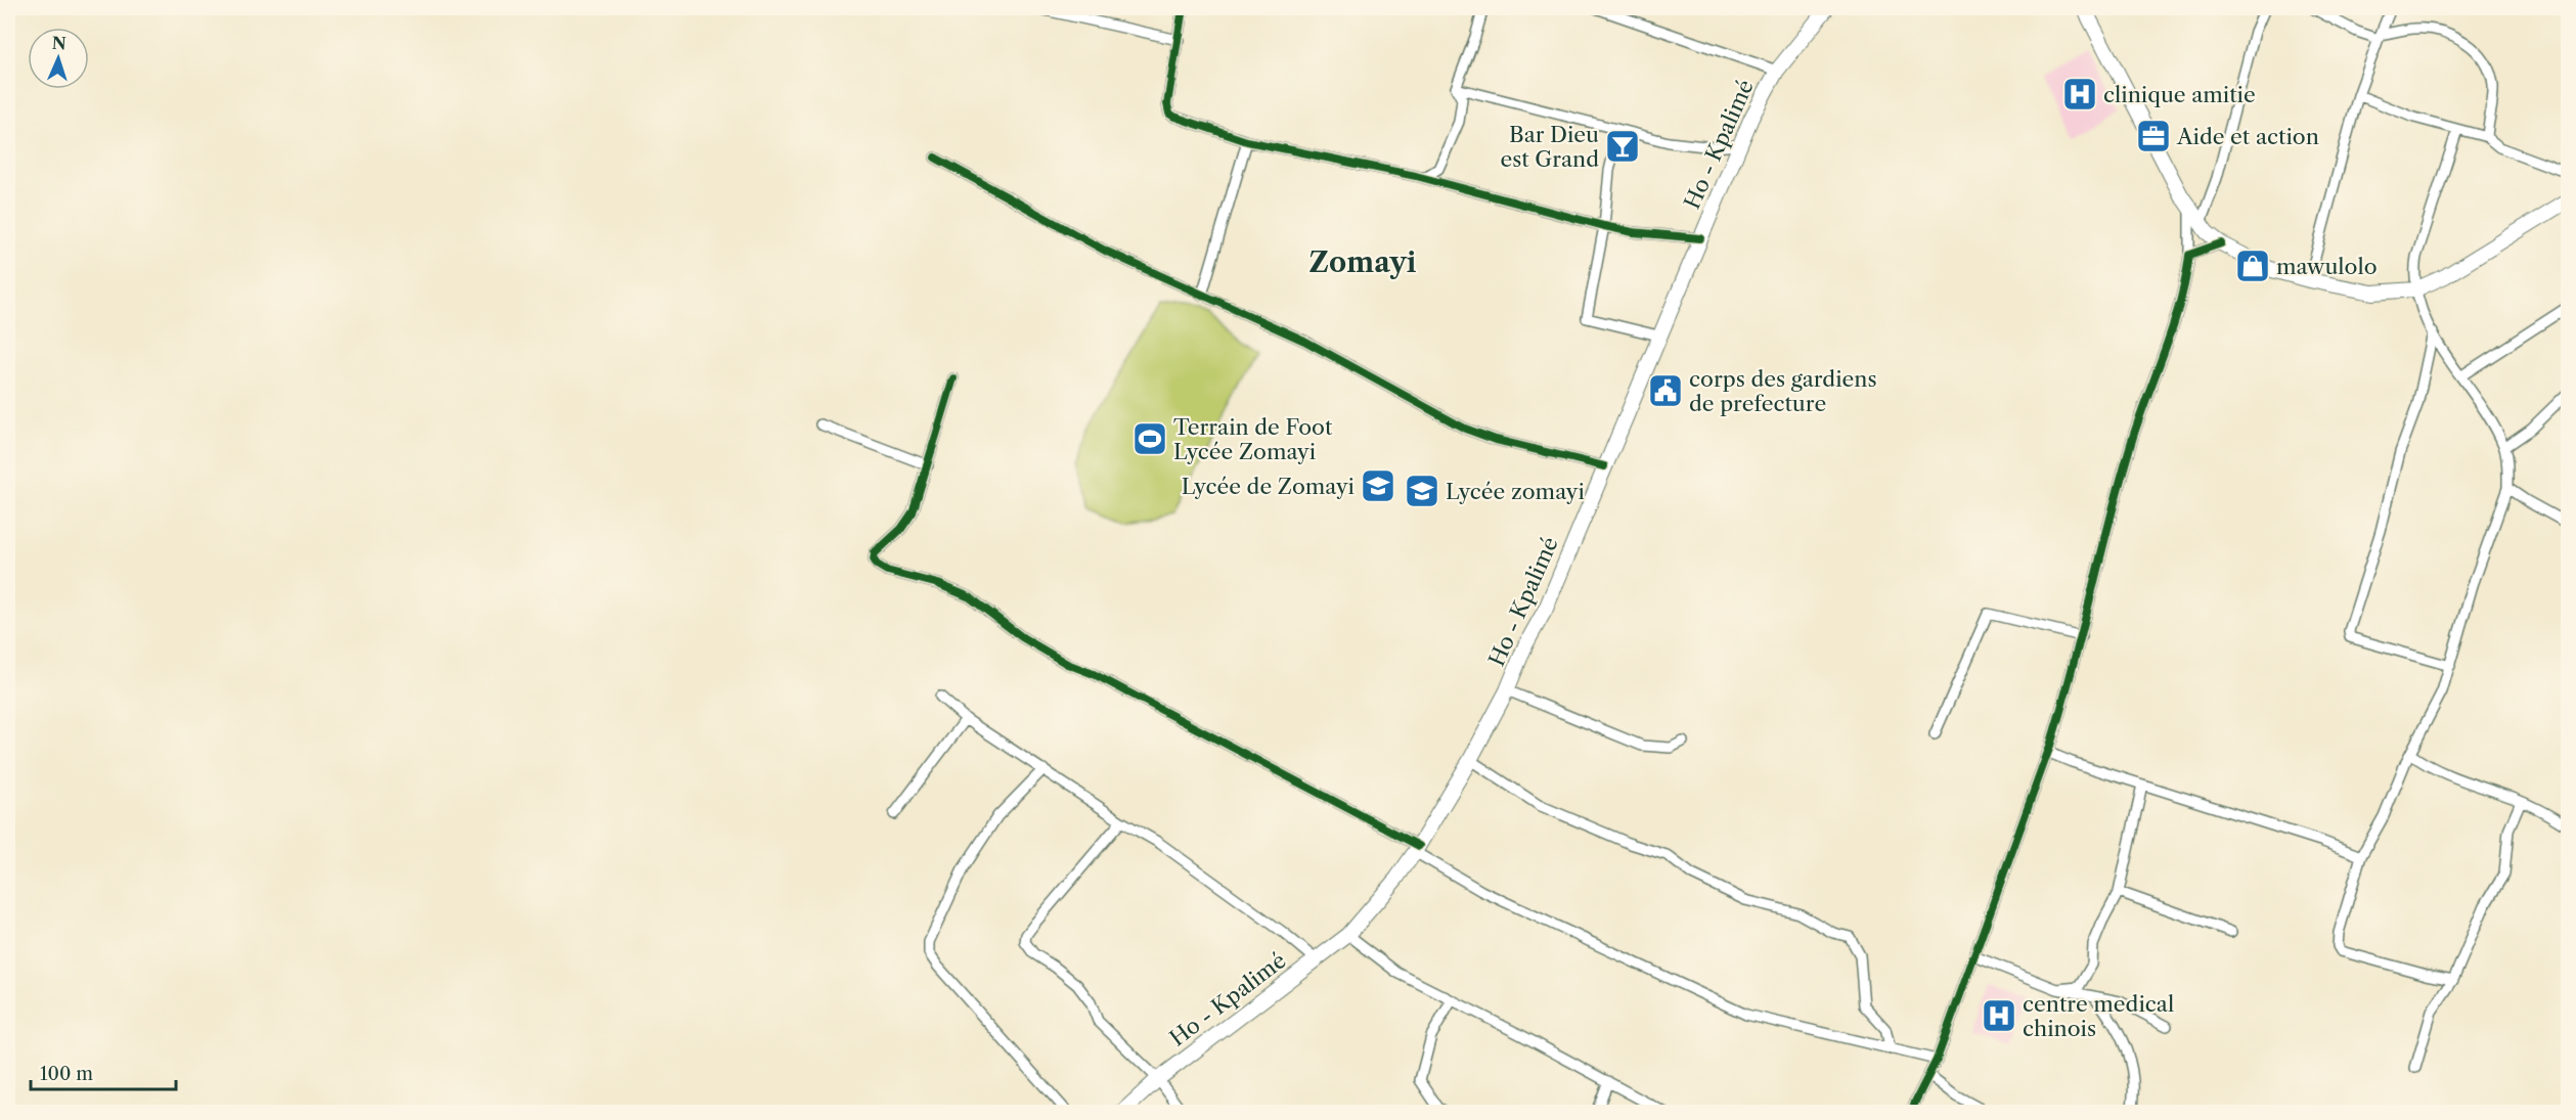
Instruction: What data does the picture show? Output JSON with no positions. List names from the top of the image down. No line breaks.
{"streets":{"main road":["Ho - Kpalimé"]},"districts":["Zomayi"],"places":{"hospital":["clinique amitie","centre medical chinois"],"office":["Aide et action"],"bar":["Bar Dieu est Grand"],"shop":["mawulolo"],"public building":["corps des gardiens de prefecture"],"sports":["Terrain de Foot Lycée Zomayi"],"school or university":["Lycée de Zomayi","Lycée zomayi"]},"scale_bar":"100 m","north":"top"}
